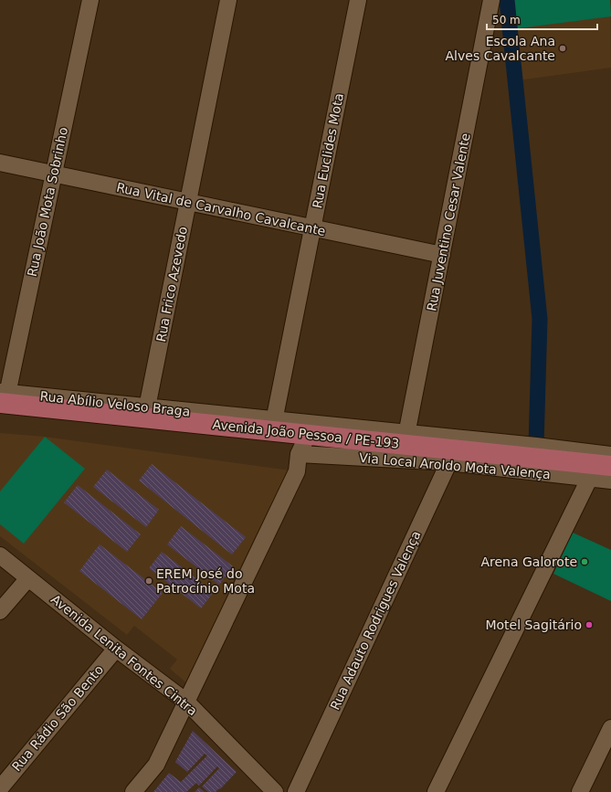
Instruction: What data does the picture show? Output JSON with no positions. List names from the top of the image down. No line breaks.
{"streets":{"main road":["Avenida João Pessoa / PE-193"],"street":["Rua Euclides Mota","Rua João Mota Sobrinho","Rua Vital de Carvalho Cavalcante","Rua Juventino Cesar Valente","Rua Frico Azevedo","Via Local Aroldo Mota Valença","Rua Adauto Rodrigues Valença","Avenida Lenita Fontes Cintra","Rua Rádio São Bento"]},"crossings":[["Rua Euclides Mota","Rua Vital de Carvalho Cavalcante"],["Rua Euclides Mota","Avenida João Pessoa / PE-193"],["Rua João Mota Sobrinho","Rua Vital de Carvalho Cavalcante"],["Rua João Mota Sobrinho","Avenida João Pessoa / PE-193"],["Rua Vital de Carvalho Cavalcante","Rua Juventino Cesar Valente"],["Rua Vital de Carvalho Cavalcante","Rua Frico Azevedo"],["Rua Juventino Cesar Valente","Avenida João Pessoa / PE-193"],["Rua Frico Azevedo","Avenida João Pessoa / PE-193"],["Avenida João Pessoa / PE-193","Via Local Aroldo Mota Valença"],["Avenida João Pessoa / PE-193","Rua Adauto Rodrigues Valença"],["Via Local Aroldo Mota Valença","Rua Adauto Rodrigues Valença"],["Avenida Lenita Fontes Cintra","Rua Rádio São Bento"]],"places":["Escola Ana Alves Cavalcante","Arena Galorote","EREM José do Patrocínio Mota","Motel Sagitário"],"scale_bar":"50 m"}
